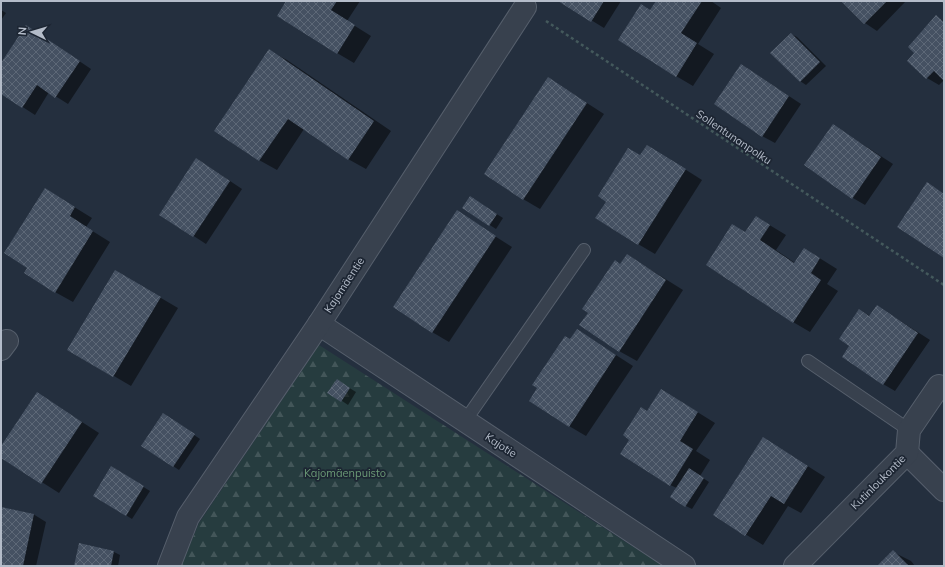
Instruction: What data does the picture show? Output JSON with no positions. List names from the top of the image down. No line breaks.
{"streets":{"street":["Kajomäentie","Kajotie","Kutinloukontie"],"path":["Sollentunanpolku"]},"crossings":[["Sollentunanpolku","Kajomäentie"],["Kajomäentie","Kajotie"]],"parks":["Kajomäenpuisto"],"north":"left"}
